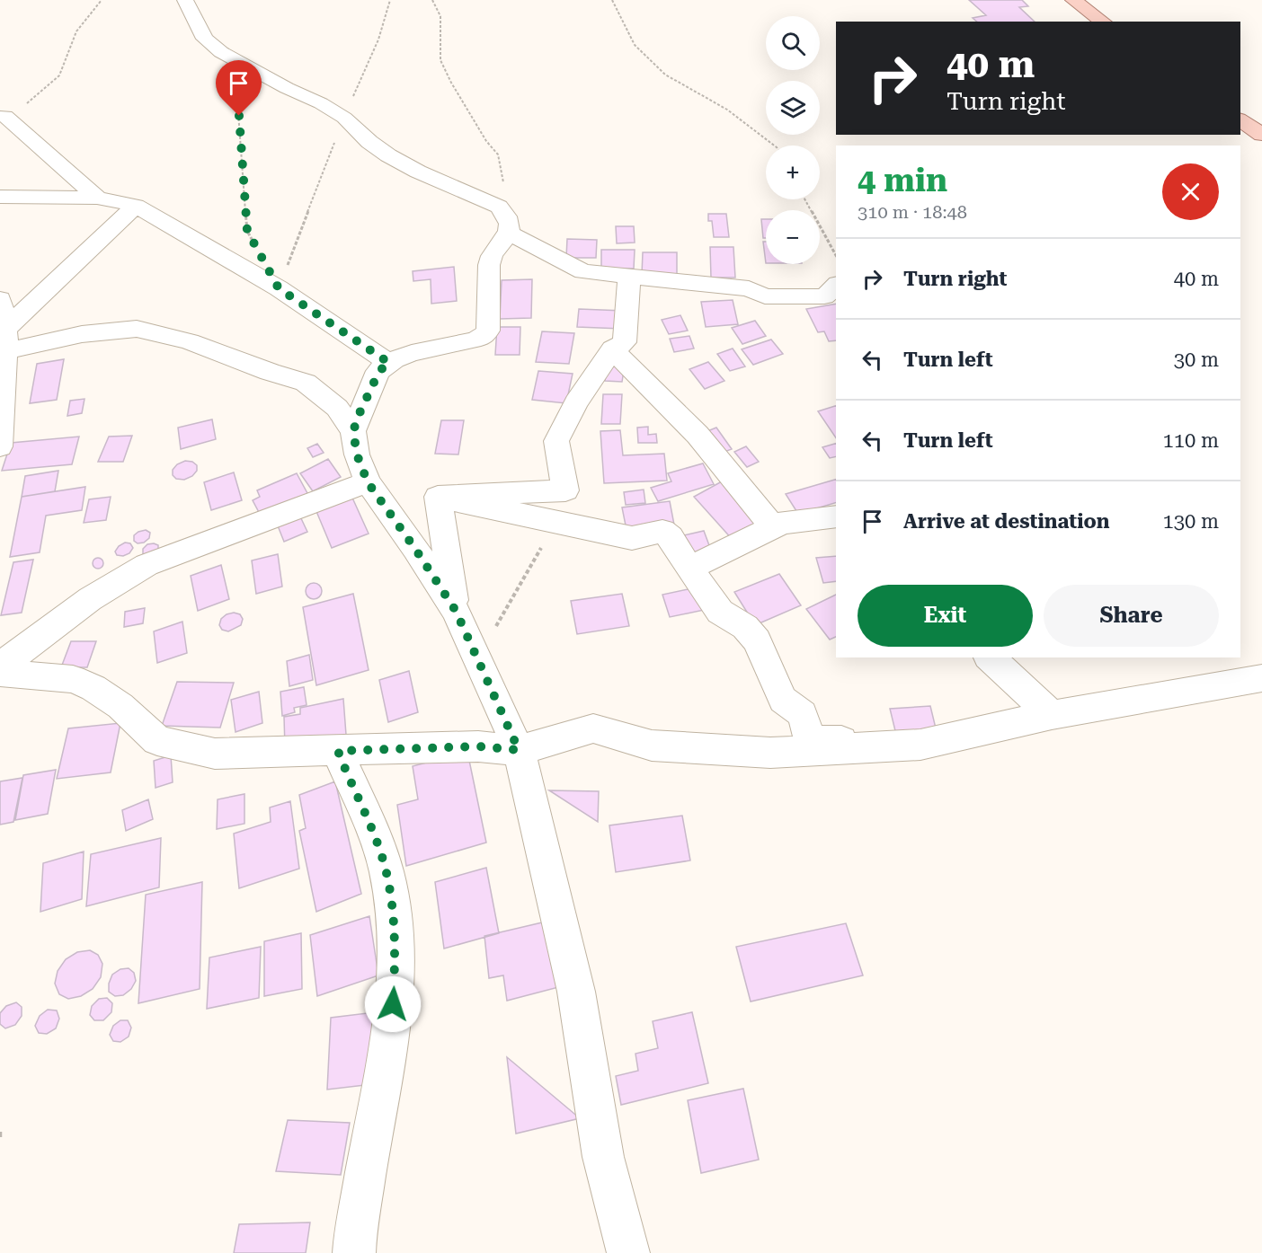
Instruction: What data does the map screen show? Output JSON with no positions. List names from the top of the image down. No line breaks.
{"page":{"map_buttons":["+","−"],"turn":["40 m","Turn right"],"heading":["4 min","310 m · 18:48"],"list":[{"name":"Turn right","value":"40 m"},{"name":"Turn left","value":"30 m"},{"name":"Turn left","value":"110 m"},{"name":"Arrive at destination","value":"130 m"}],"buttons":["Exit","Share"]}}
